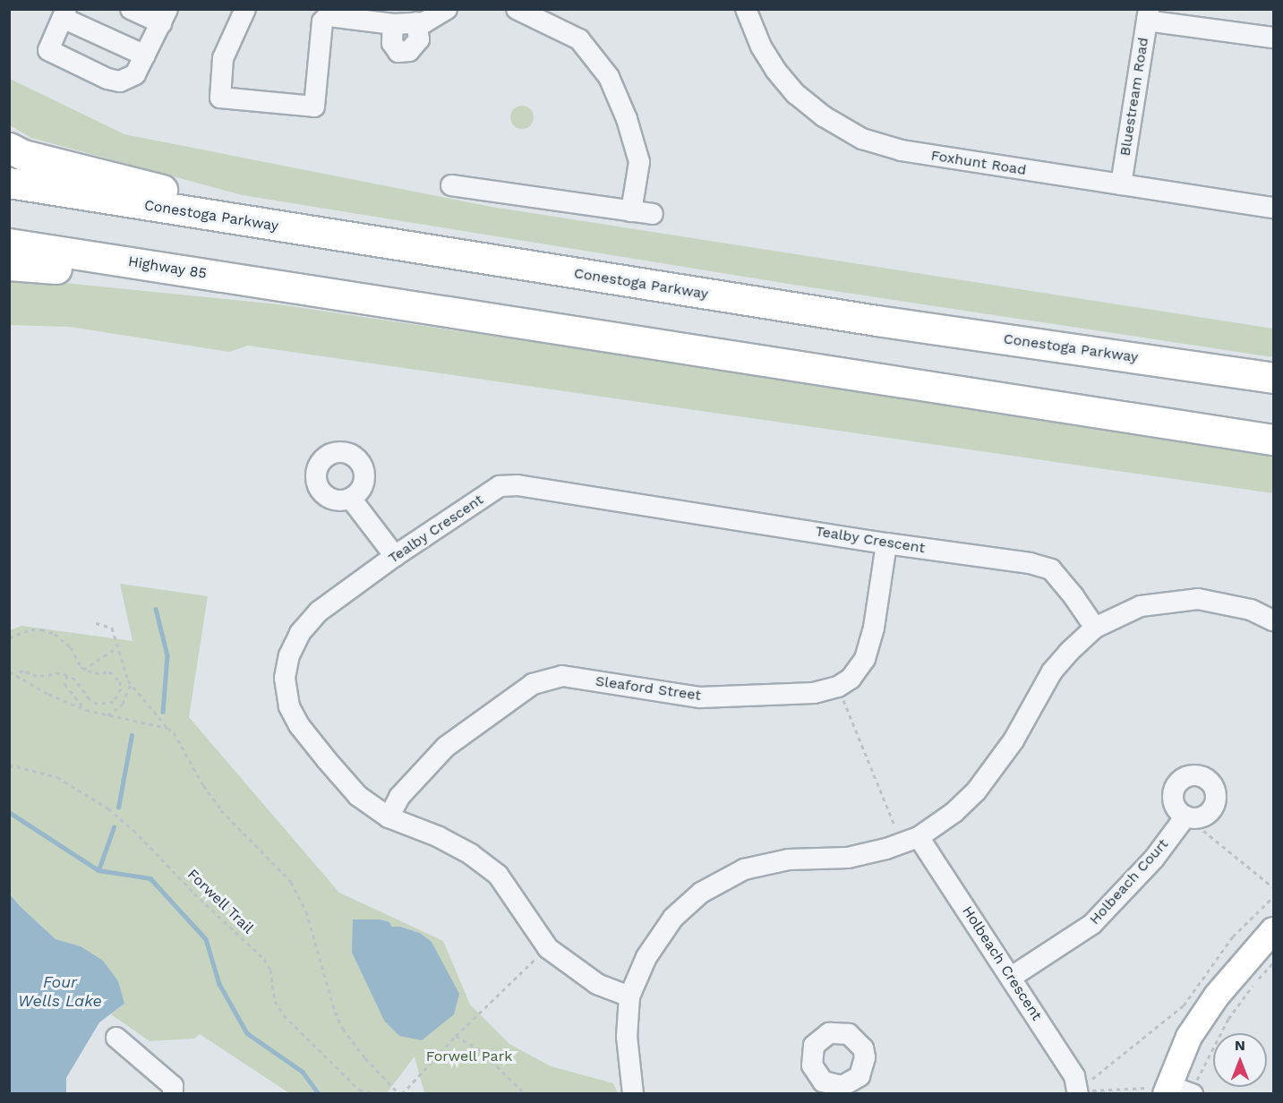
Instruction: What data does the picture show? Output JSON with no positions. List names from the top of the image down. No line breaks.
{"streets":{"highway":["Conestoga Parkway","Highway 85"],"street":["Bluestream Road","Foxhunt Road","Tealby Crescent","Sleaford Street","Holbeach Court","Holbeach Crescent"],"path":["Forwell Trail"]},"crossings":[["Bluestream Road","Foxhunt Road"],["Tealby Crescent","Sleaford Street"],["Holbeach Court","Holbeach Crescent"]],"water":["Four Wells Lake"],"parks":["Forwell Park"],"north":"top"}
